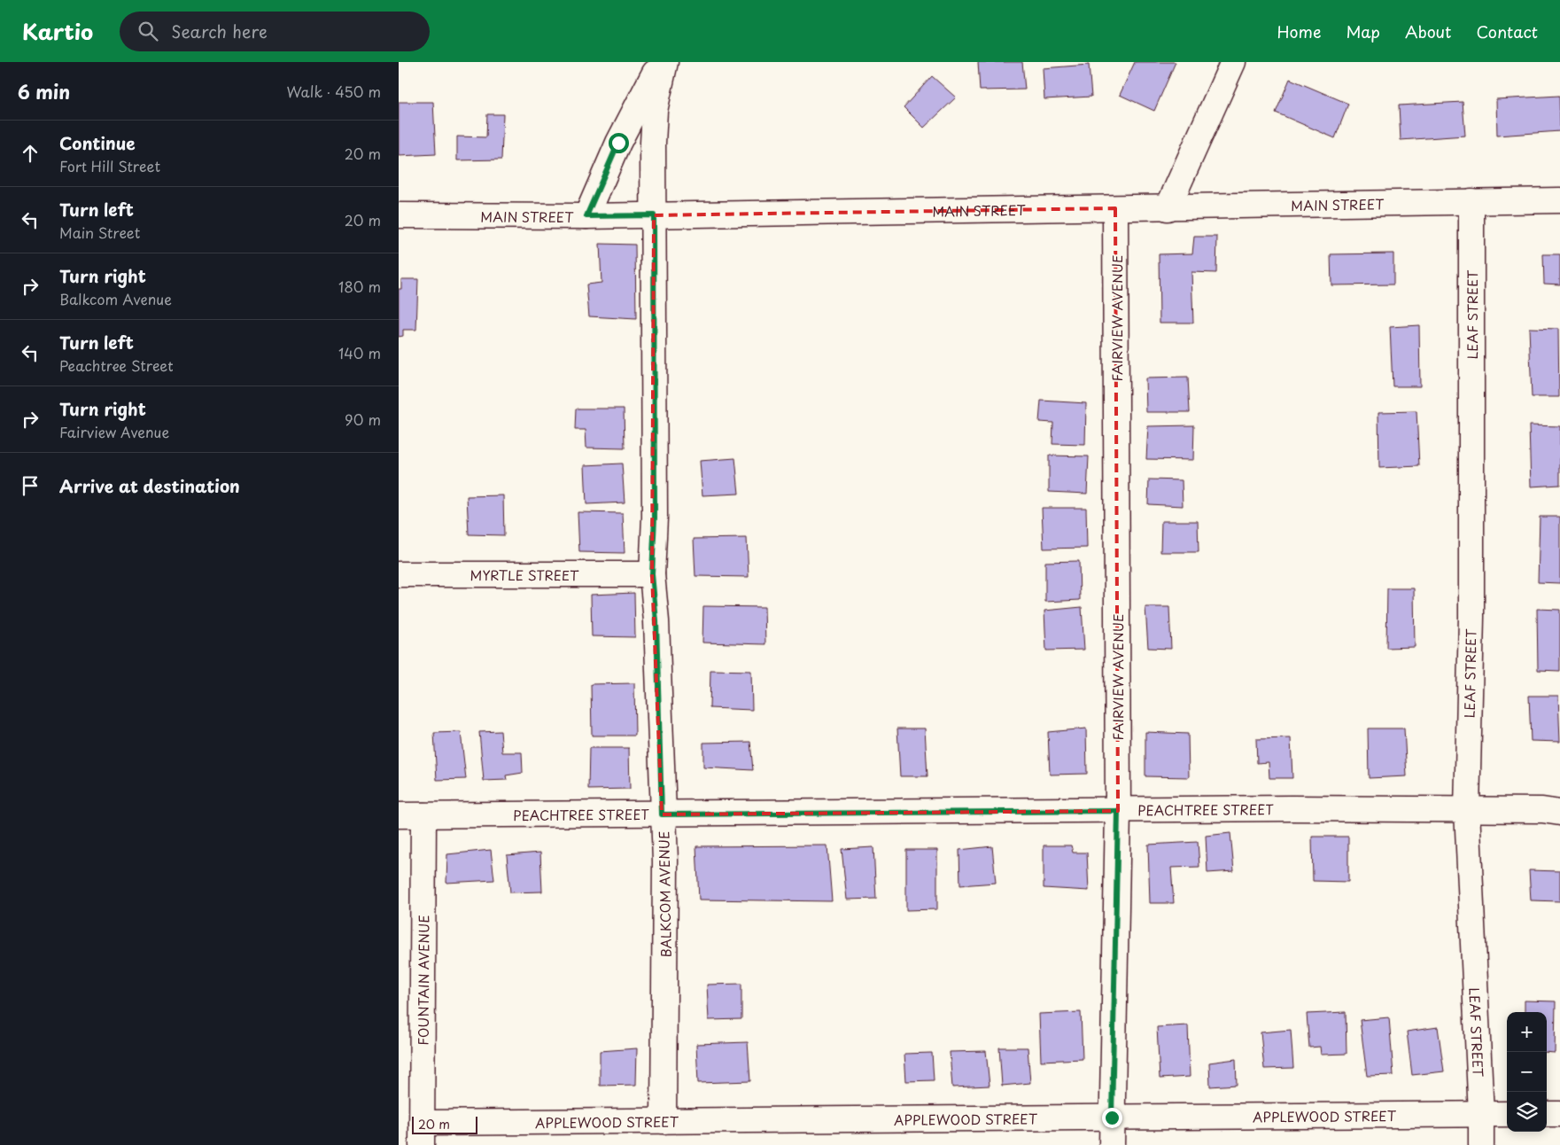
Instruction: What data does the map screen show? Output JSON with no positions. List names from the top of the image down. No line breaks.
{"streets":{"street":["MAIN STREET","LEAF STREET","FAIRVIEW AVENUE","MYRTLE STREET","PEACHTREE STREET","BALKCOM AVENUE","FOUNTAIN AVENUE","APPLEWOOD STREET"]},"crossings":[["MAIN STREET","LEAF STREET"],["MAIN STREET","FAIRVIEW AVENUE"],["MAIN STREET","BALKCOM AVENUE"],["LEAF STREET","PEACHTREE STREET"],["LEAF STREET","APPLEWOOD STREET"],["FAIRVIEW AVENUE","PEACHTREE STREET"],["FAIRVIEW AVENUE","APPLEWOOD STREET"],["MYRTLE STREET","BALKCOM AVENUE"],["PEACHTREE STREET","BALKCOM AVENUE"],["PEACHTREE STREET","FOUNTAIN AVENUE"],["BALKCOM AVENUE","APPLEWOOD STREET"],["FOUNTAIN AVENUE","APPLEWOOD STREET"]],"scale_bar":"20 m","page":{"header":"Kartio","search":"Search here","nav":["Home","Map","About","Contact"],"heading":["6 min","Walk · 450 m"],"list":[["Continue","Fort Hill Street","20 m"],["Turn left","Main Street","20 m"],["Turn right","Balkcom Avenue","180 m"],["Turn left","Peachtree Street","140 m"],["Turn right","Fairview Avenue","90 m"],"Arrive at destination"],"map_buttons":["+","−"],"scale":"20 m"}}
